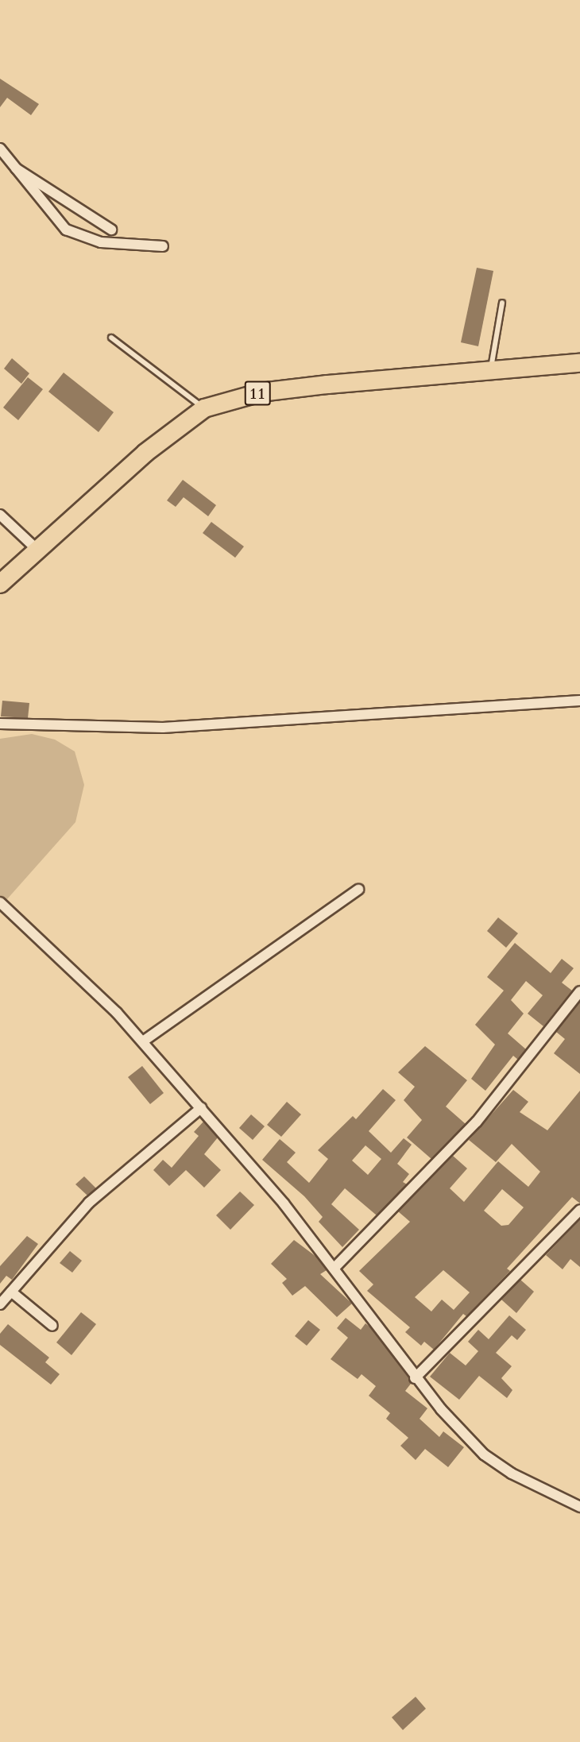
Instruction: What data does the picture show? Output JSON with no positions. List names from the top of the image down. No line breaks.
{"streets":{"highway":["11"]}}
